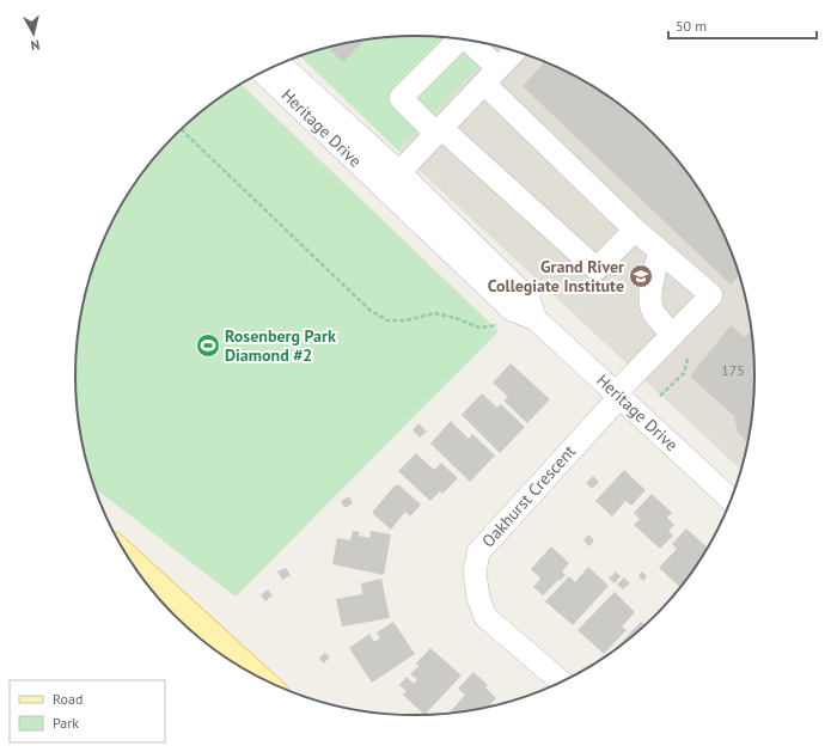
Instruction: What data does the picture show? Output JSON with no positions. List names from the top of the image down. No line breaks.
{"streets":{"street":["Heritage Drive","Oakhurst Crescent"]},"crossings":[["Heritage Drive","Oakhurst Crescent"]],"places":{"school or university":["Grand River Collegiate Institute"],"sports":["Rosenberg Park Diamond #2"]},"house_numbers":["175"],"legend":["Road","Park"],"scale_bar":"50 m","north":"bottom"}
